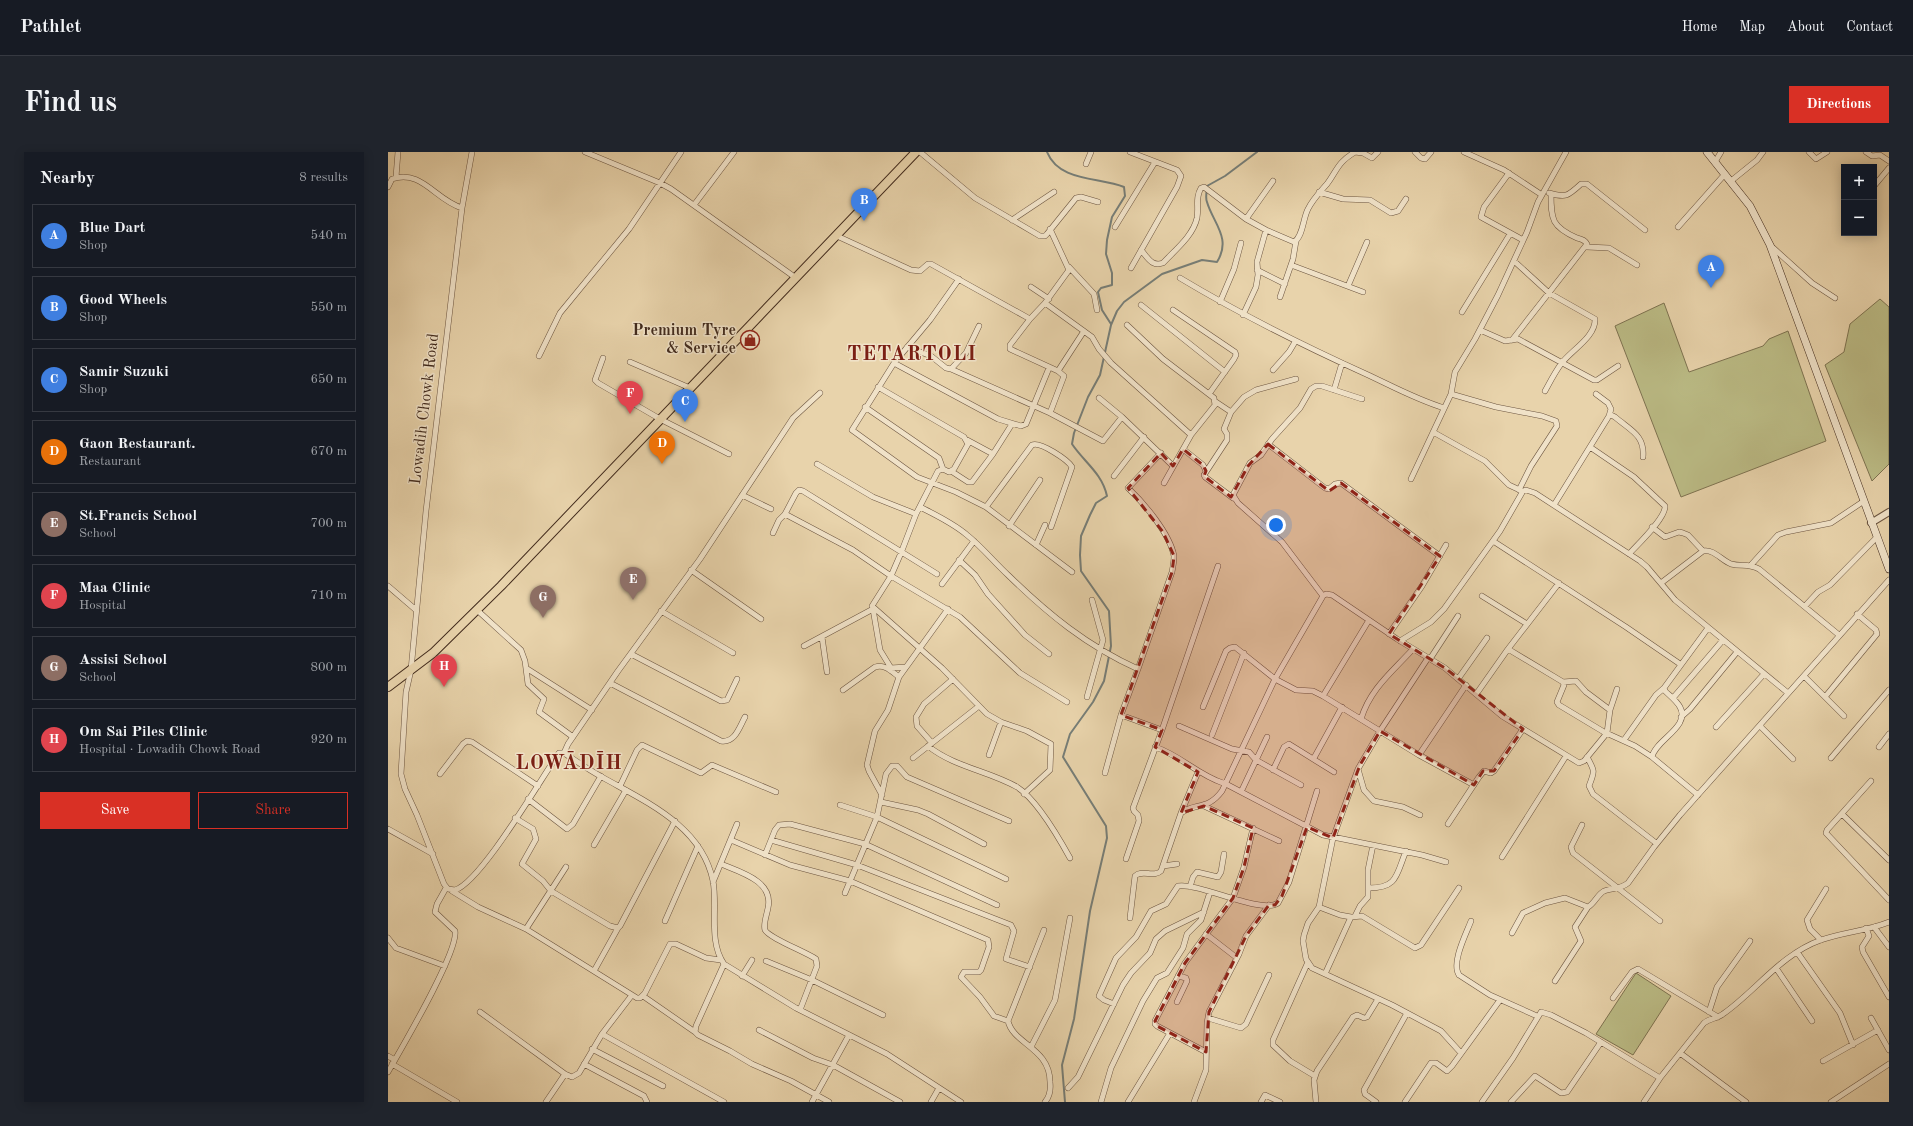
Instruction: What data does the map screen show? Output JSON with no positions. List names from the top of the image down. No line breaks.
{"streets":{"street":["Lowadih Chowk Road"]},"districts":["TETARTOLI","LOWĀDĪH"],"places":{"shop":["Premium Tyre & Service"]},"page":{"header":"Pathlet","nav":["Home","Map","About","Contact"],"buttons":["Directions",["Save","Share"]],"title":"Find us","heading":["Nearby","8 results"],"map_buttons":["+","−"],"pins":["B","A","F","C","D","E","G","H"],"list":[{"mark":"A","name":"Blue Dart","note":"Shop","value":"540 m"},{"mark":"B","name":"Good Wheels","note":"Shop","value":"550 m"},{"mark":"C","name":"Samir Suzuki","note":"Shop","value":"650 m"},{"mark":"D","name":"Gaon Restaurant.","note":"Restaurant","value":"670 m"},{"mark":"E","name":"St.Francis School","note":"School","value":"700 m"},{"mark":"F","name":"Maa Clinic","note":"Hospital","value":"710 m"},{"mark":"G","name":"Assisi School","note":"School","value":"800 m"},{"mark":"H","name":"Om Sai Piles Clinic","note":"Hospital · Lowadih Chowk Road","value":"920 m"}]}}
